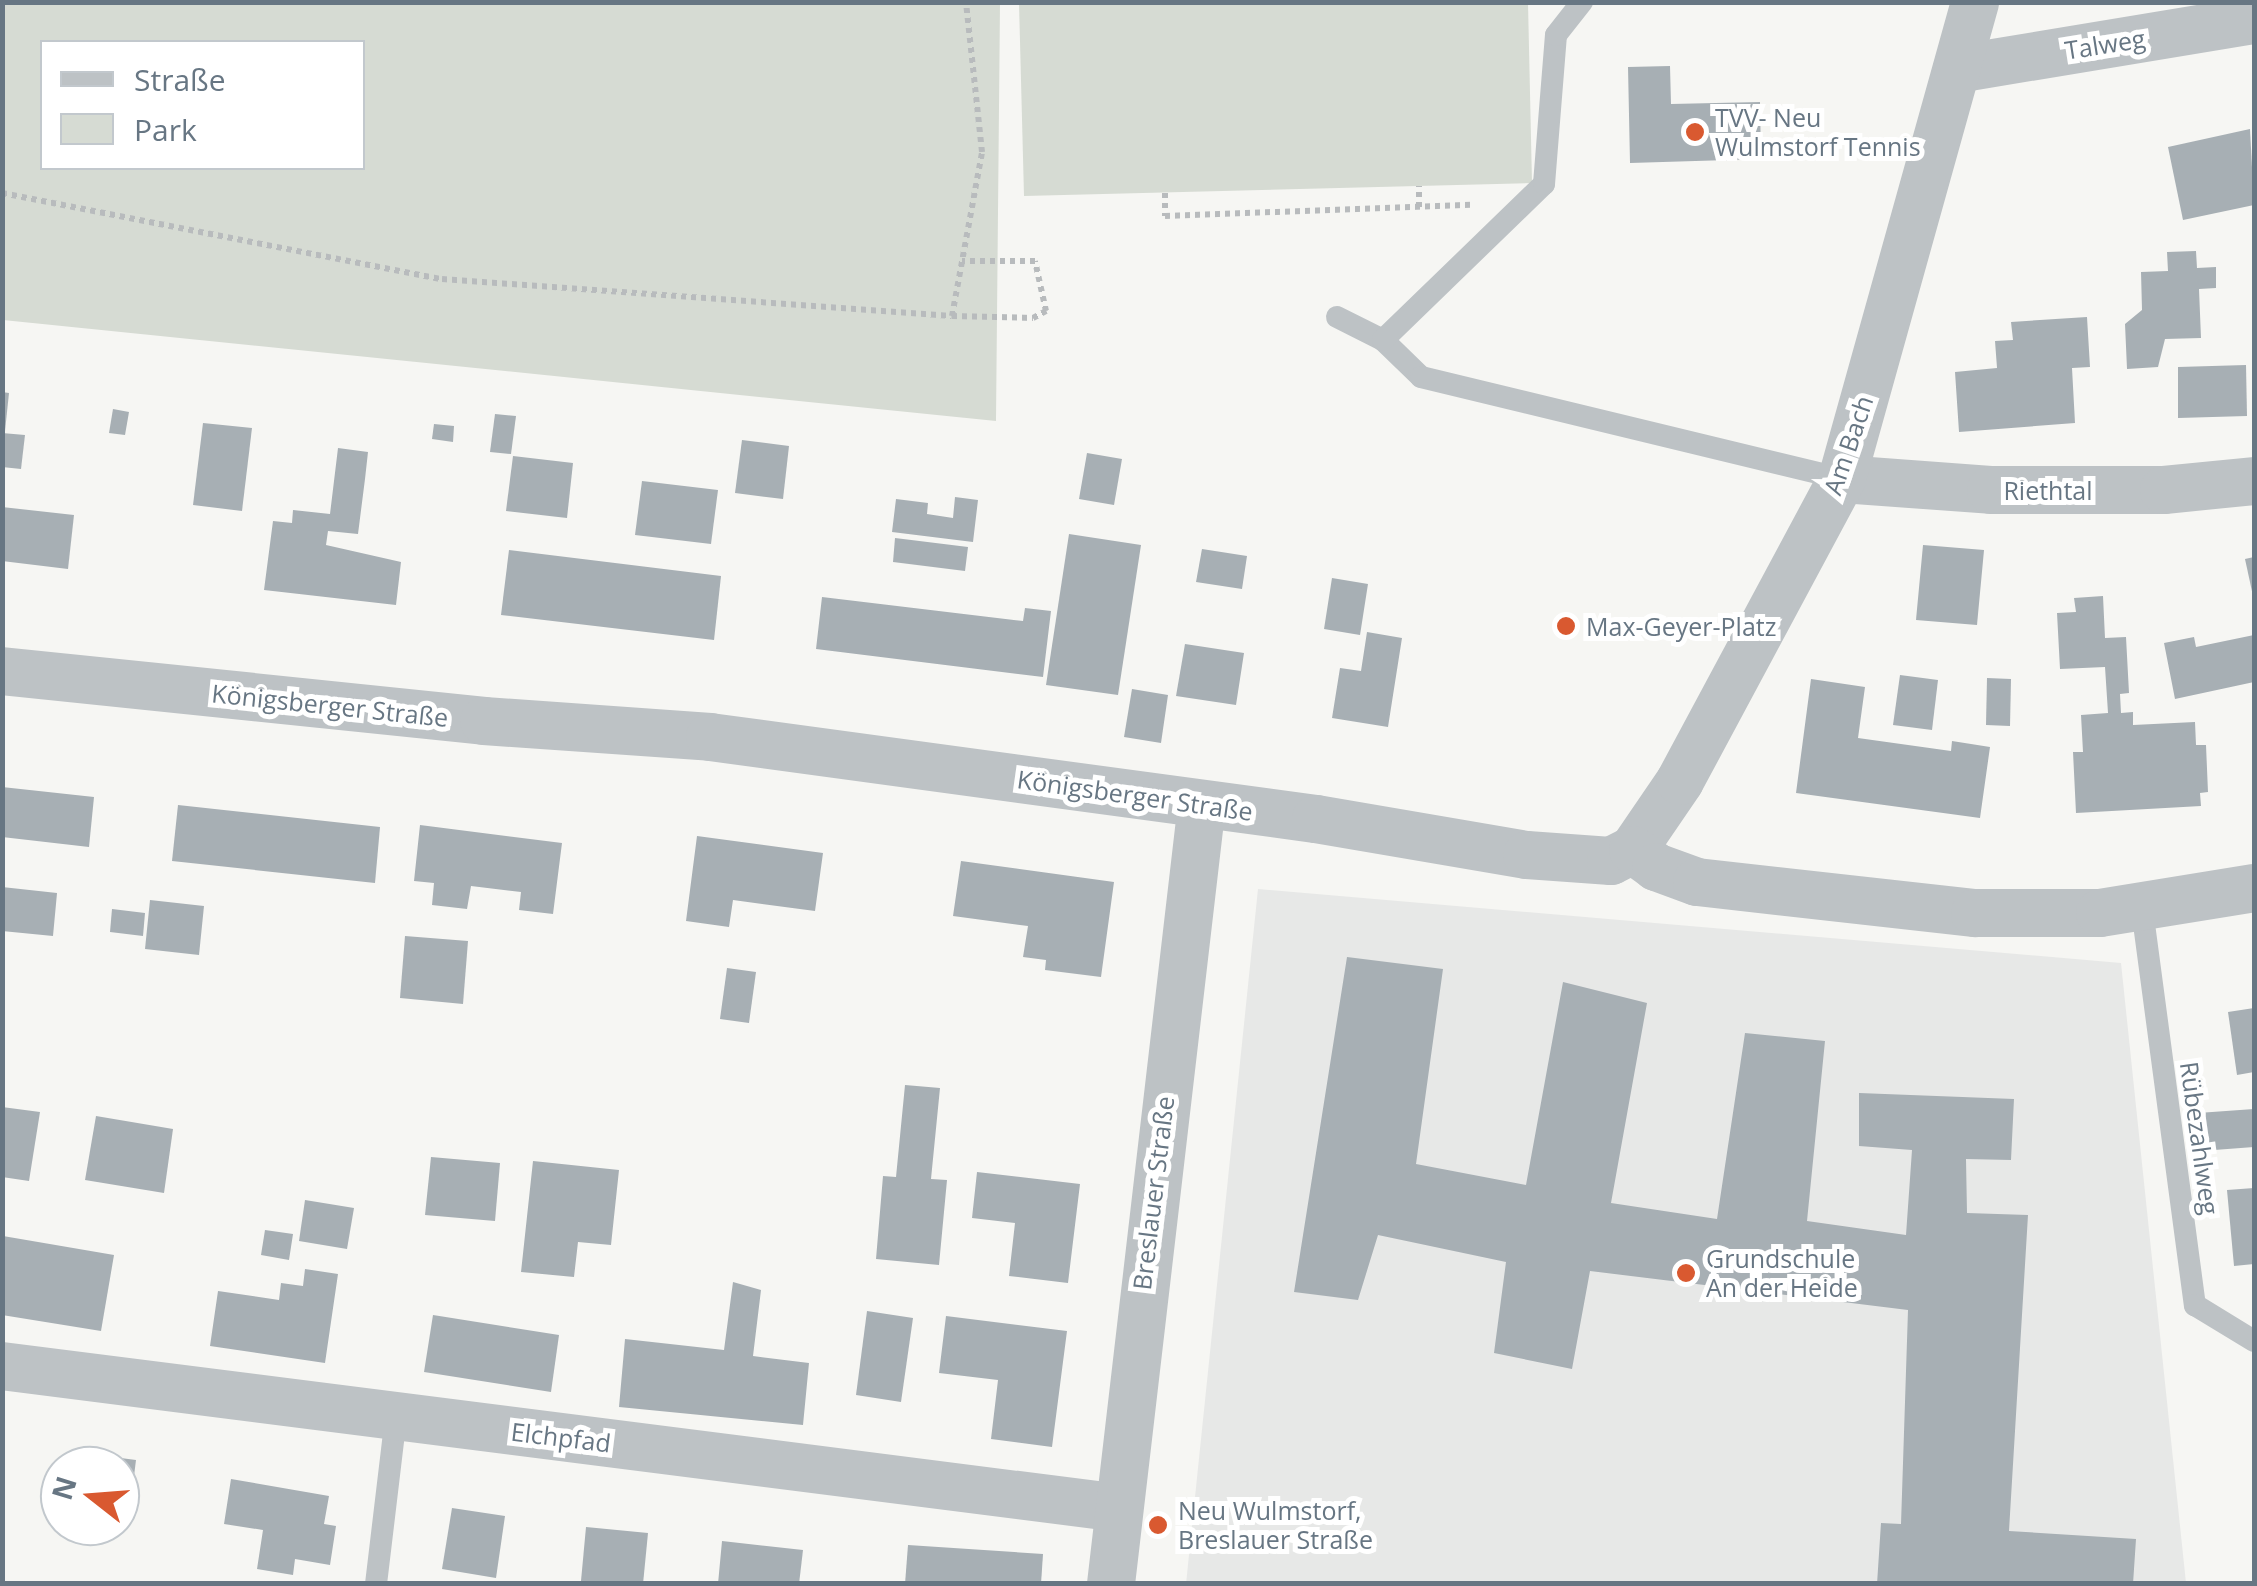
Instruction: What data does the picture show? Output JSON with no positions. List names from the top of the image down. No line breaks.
{"streets":{"street":["Talweg","Am Bach","Riethtal","Königsberger Straße","Breslauer Straße","Elchpfad"],"lane":["Rübezahlweg"]},"crossings":[["Talweg","Am Bach"],["Am Bach","Riethtal"],["Am Bach","Königsberger Straße"],["Königsberger Straße","Breslauer Straße"],["Breslauer Straße","Elchpfad"]],"places":["TVV- Neu Wulmstorf Tennis","Max-Geyer-Platz","Grundschule An der Heide","Neu Wulmstorf, Breslauer Straße"],"legend":["Straße","Park"],"north":"left"}
